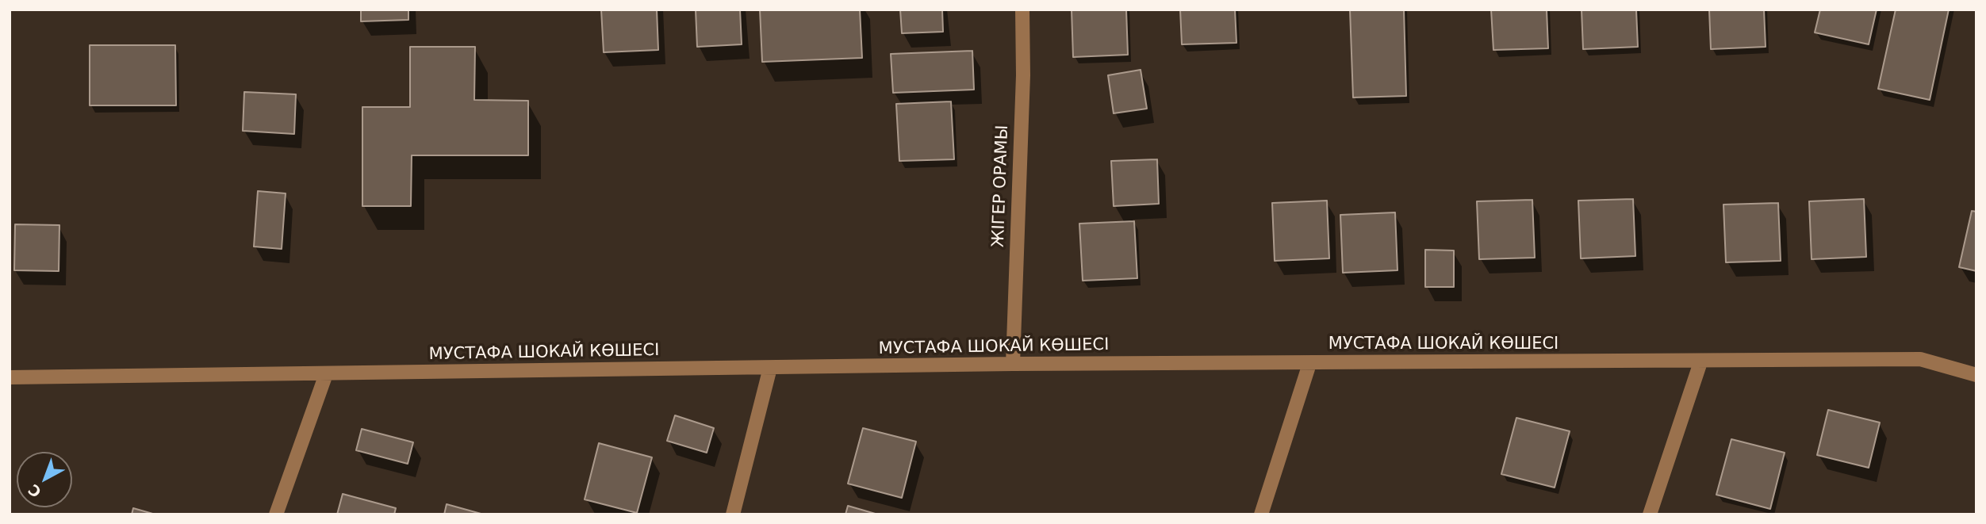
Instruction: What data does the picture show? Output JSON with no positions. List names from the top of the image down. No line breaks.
{"streets":{"street":["ЖІГЕР ОРАМЫ","МУСТАФА ШОКАЙ КӨШЕСІ"]},"crossings":[["ЖІГЕР ОРАМЫ","МУСТАФА ШОКАЙ КӨШЕСІ"]],"north":"bottom left"}
